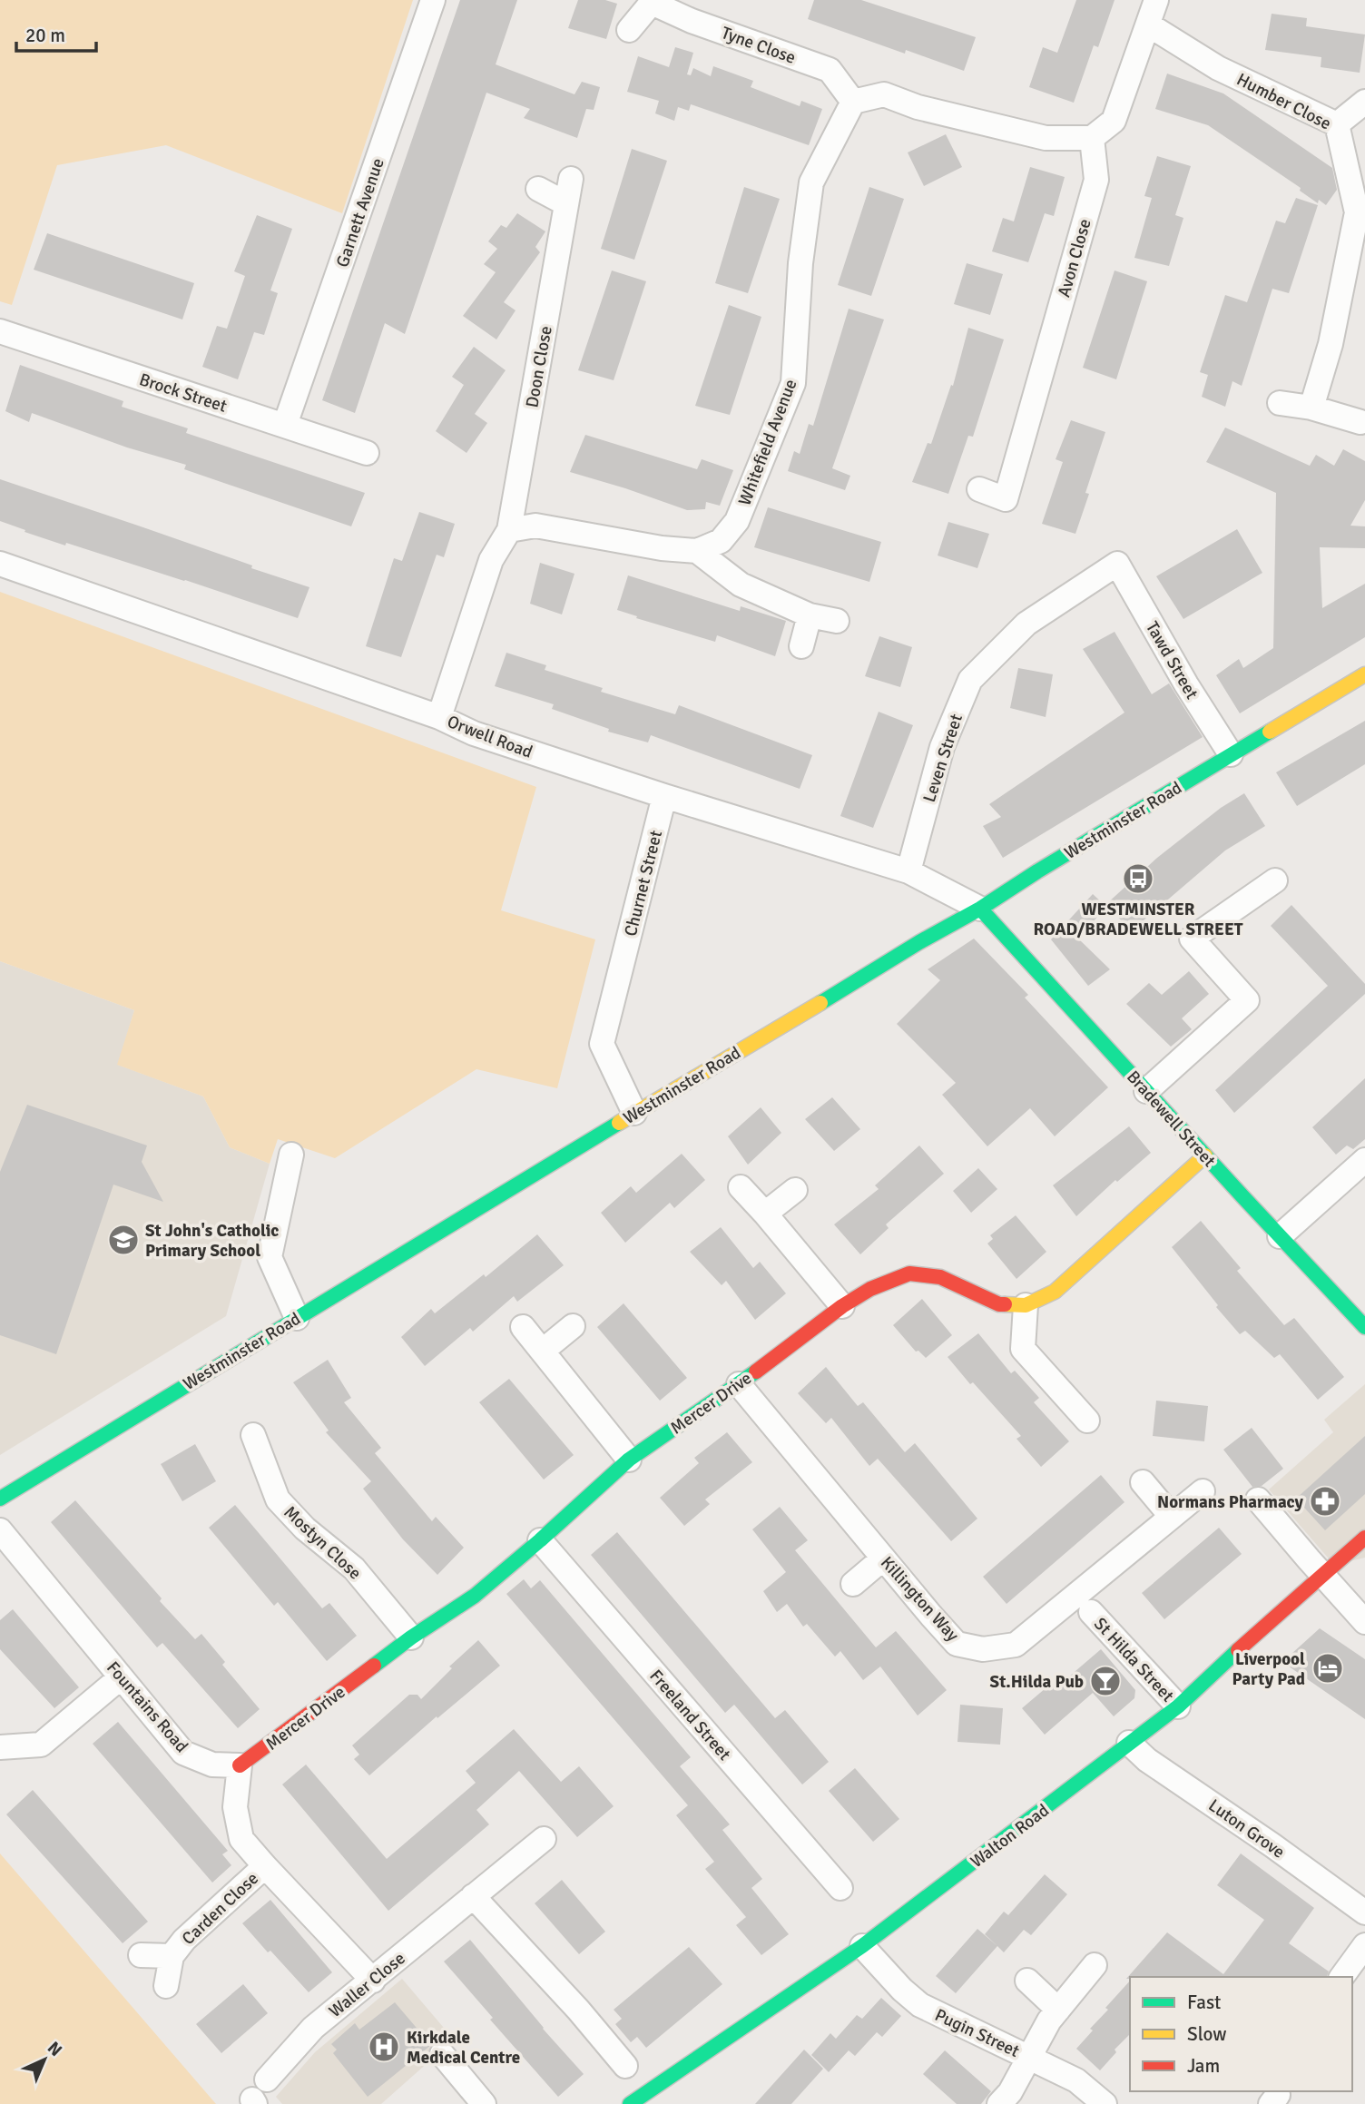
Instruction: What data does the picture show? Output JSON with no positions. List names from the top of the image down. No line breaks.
{"streets":{"main road":["Westminster Road","Bradewell Street","Mercer Drive","Walton Road"],"street":["Tyne Close","Humber Close","Garnett Avenue","Avon Close","Doon Close","Brock Street","Whitefield Avenue","Tawd Street","Orwell Road","Leven Street","Churnet Street","Mostyn Close","Killington Way","St Hilda Street","Fountains Road","Freeland Street","Luton Grove","Carden Close","Waller Close","Pugin Street"]},"crossings":[["Tyne Close","Whitefield Avenue"],["Garnett Avenue","Brock Street"],["Tawd Street","Leven Street"],["Tawd Street","Westminster Road"],["Orwell Road","Leven Street"],["Orwell Road","Westminster Road"],["Orwell Road","Churnet Street"],["Orwell Road","Bradewell Street"],["Westminster Road","Churnet Street"],["Westminster Road","Bradewell Street"],["Mercer Drive","Mostyn Close"],["Mercer Drive","Killington Way"],["Mercer Drive","Fountains Road"],["Mercer Drive","Freeland Street"],["St Hilda Street","Walton Road"],["Luton Grove","Walton Road"],["Walton Road","Pugin Street"]],"places":{"bus stop":["WESTMINSTER ROAD/BRADEWELL STREET"],"school or university":["St John's Catholic Primary School"],"pharmacy":["Normans Pharmacy"],"hotel":["Liverpool Party Pad"],"bar":["St.Hilda Pub"],"hospital":["Kirkdale Medical Centre"]},"legend":["Fast","Slow","Jam"],"scale_bar":"20 m","north":"top right"}
